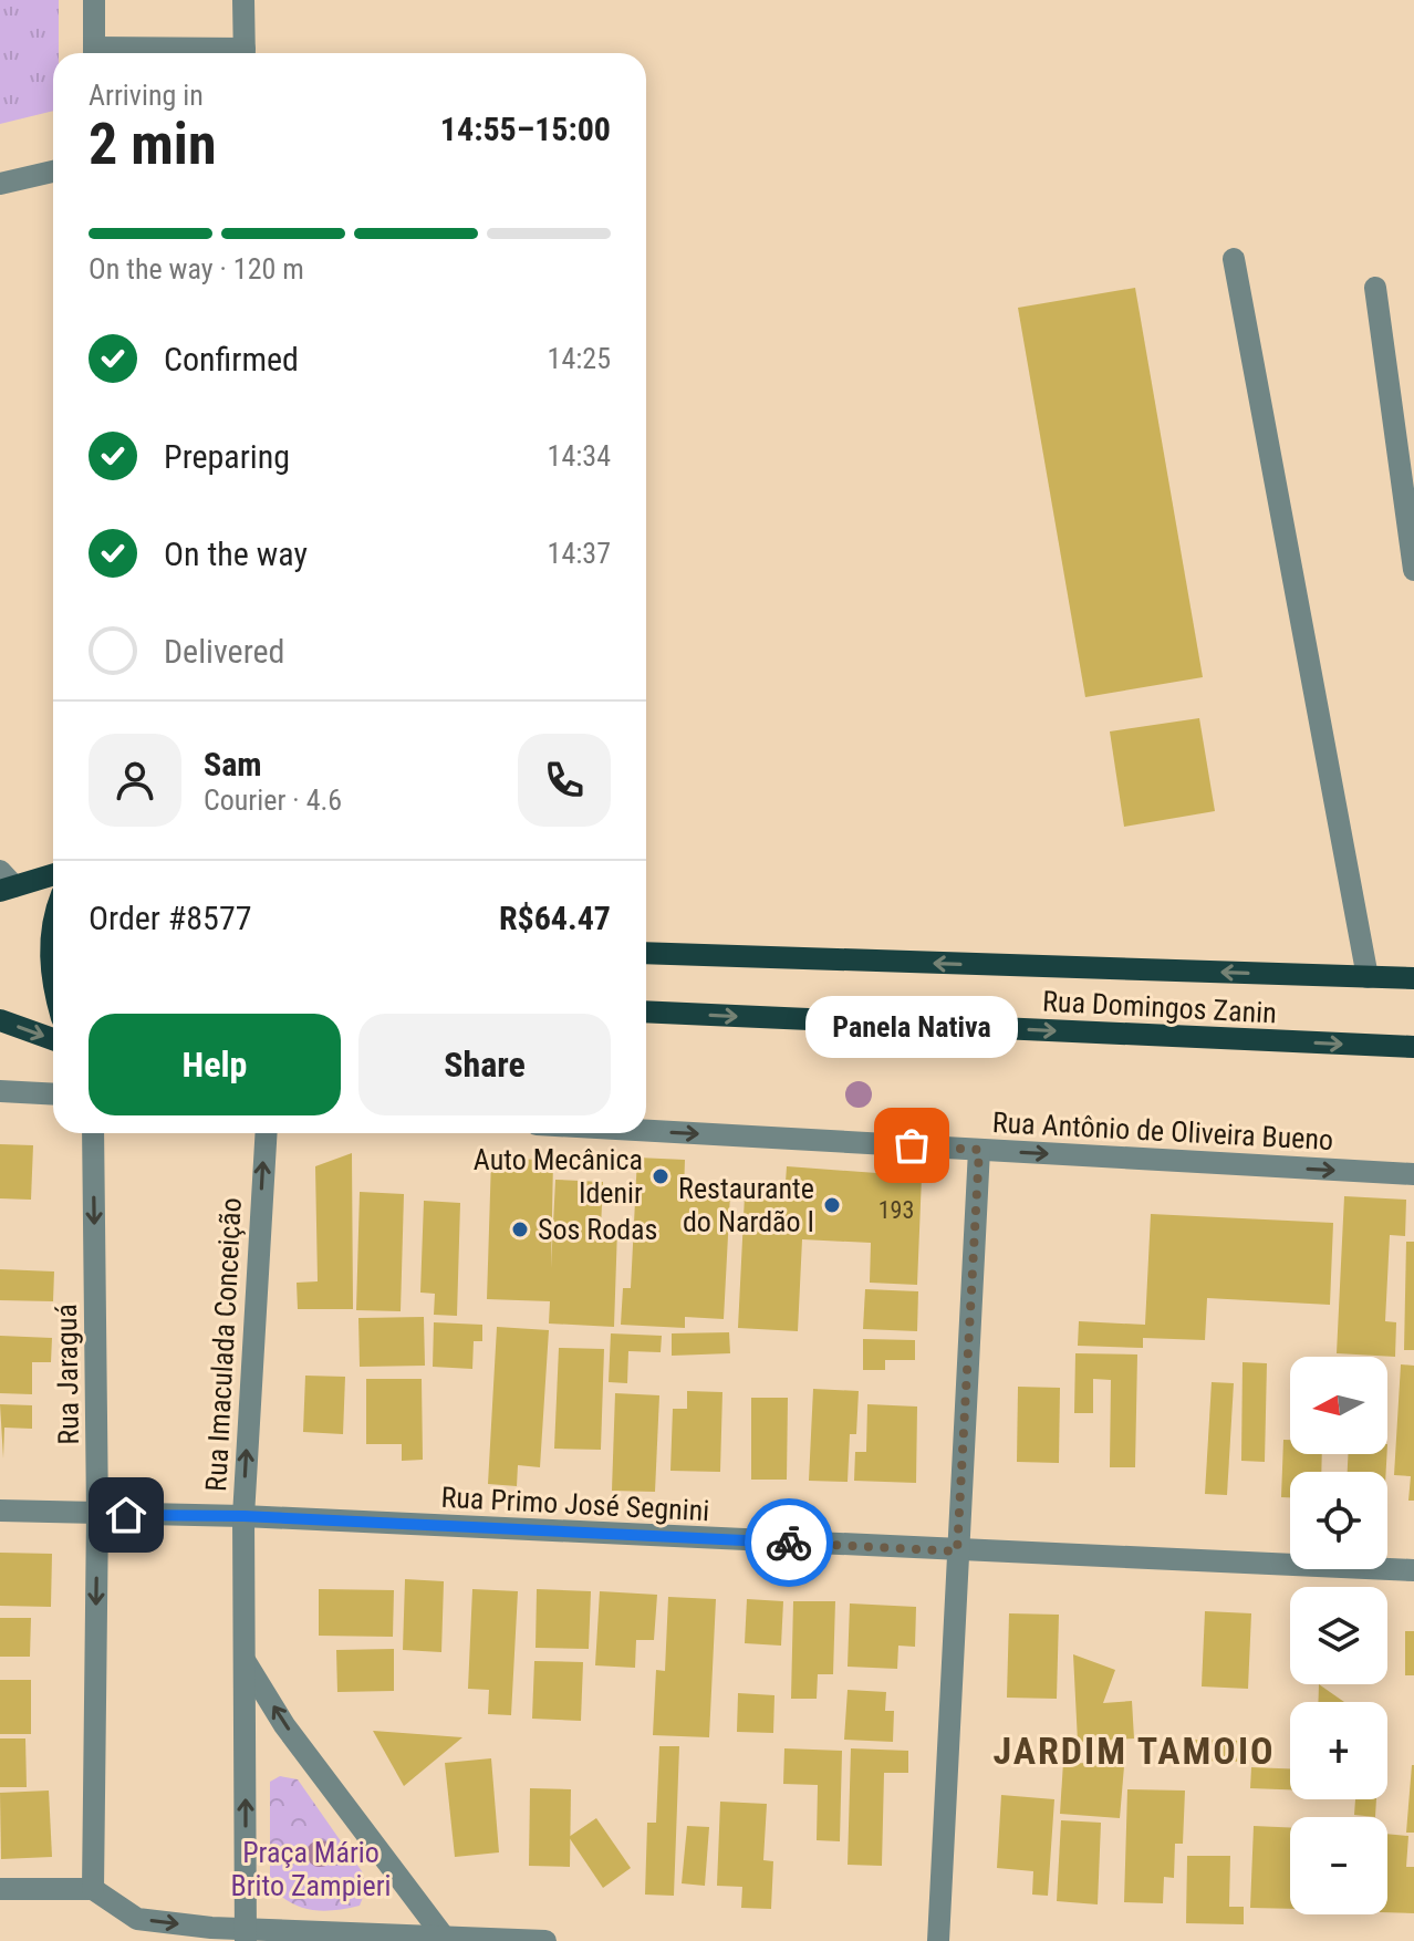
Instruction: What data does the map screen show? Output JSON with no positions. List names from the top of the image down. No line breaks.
{"streets":{"main road":["Rua Domingos Zanin"],"street":["Rua Antônio de Oliveira Bueno","Rua Imaculada Conceição","Rua Jaraguá","Rua Primo José Segnini"]},"crossings":[["Rua Imaculada Conceição","Rua Primo José Segnini"],["Rua Jaraguá","Rua Primo José Segnini"]],"one_way":["Rua Antônio de Oliveira Bueno","Rua Imaculada Conceição","Rua Jaraguá"],"districts":["JARDIM TAMOIO"],"parks":["Praça Mário Brito Zampieri"],"places":["Panela Nativa","Auto Mecânica Idenir","Restaurante do Nardão I","Sos Rodas"],"house_numbers":["193"],"north":"left","page":{"heading":["2 min","Arriving in","14:55–15:00"],"panel":["Sam","Courier · 4.6","Order #8577","R$64.47"],"bar":"On the way · 120 m","list":[["Confirmed","14:25"],["Preparing","14:34"],["On the way","14:37"],"Delivered"],"bubble":"Panela Nativa","buttons":["Help","Share"],"map_buttons":["+","−"]}}
